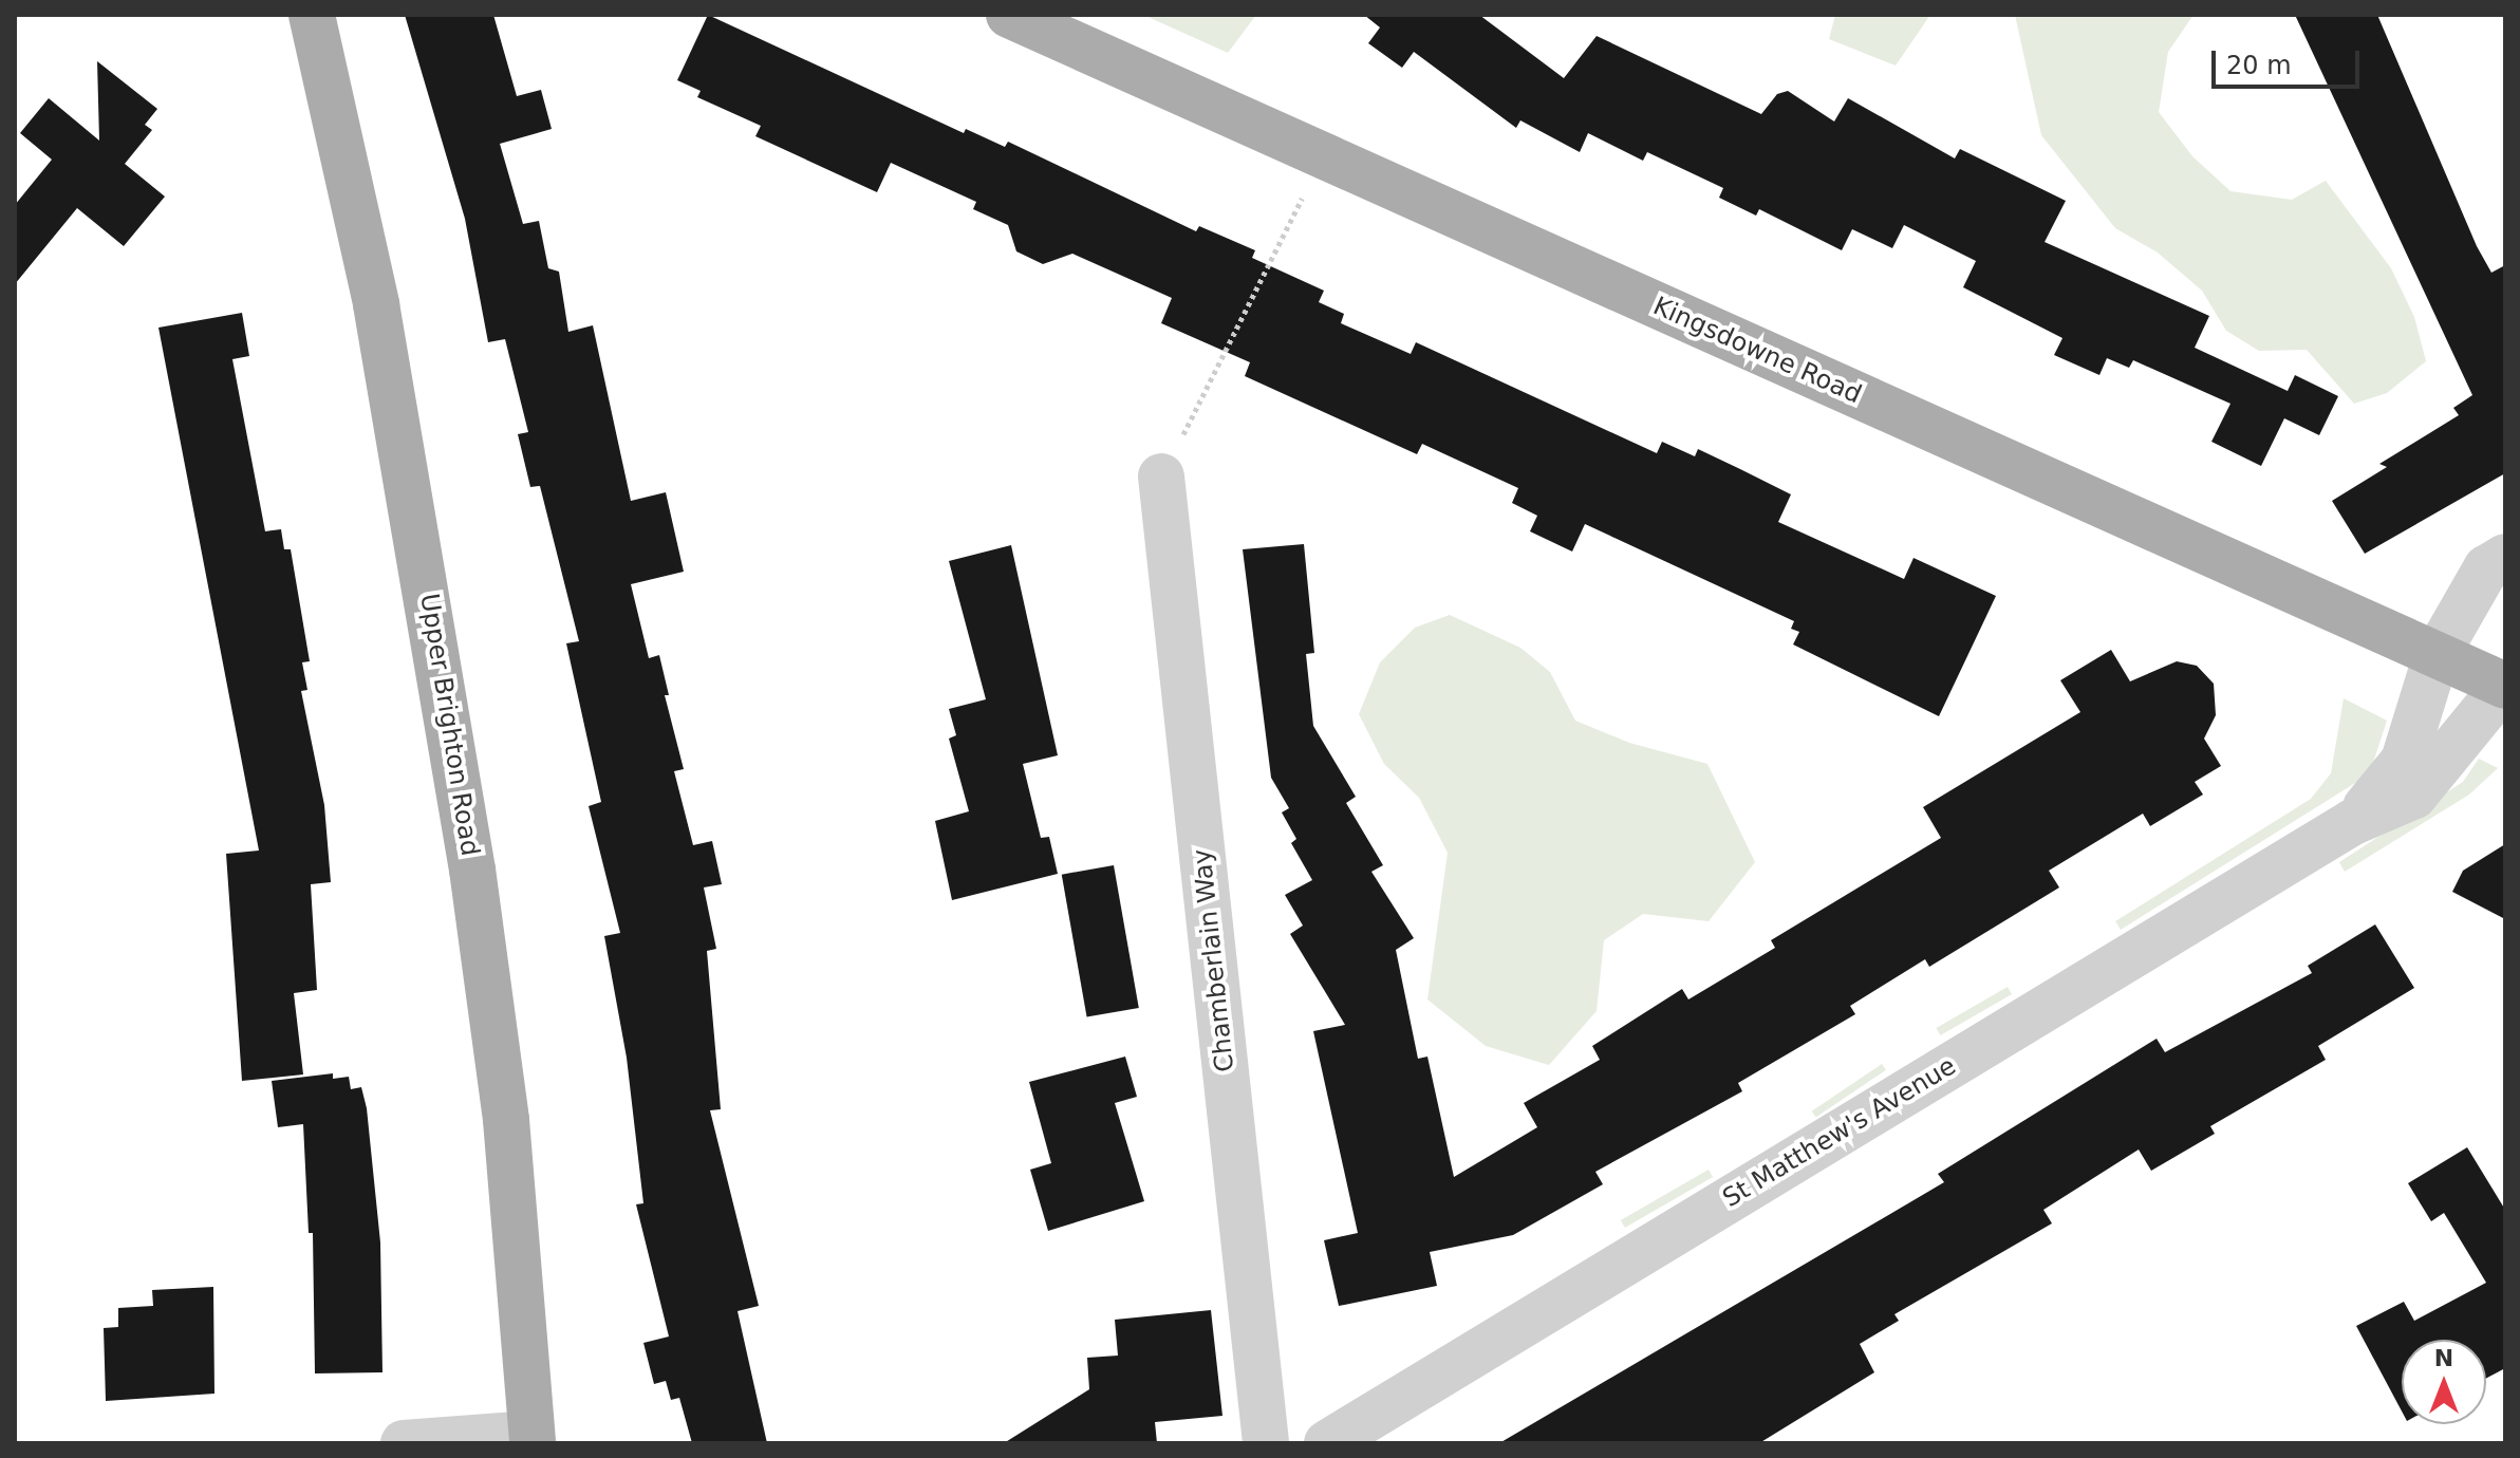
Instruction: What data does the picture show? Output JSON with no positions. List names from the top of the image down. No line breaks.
{"streets":{"main road":["Kingsdowne Road","Upper Brighton Road"],"street":["Chamberlain Way","St Matthew's Avenue"]},"scale_bar":"20 m","north":"top"}
